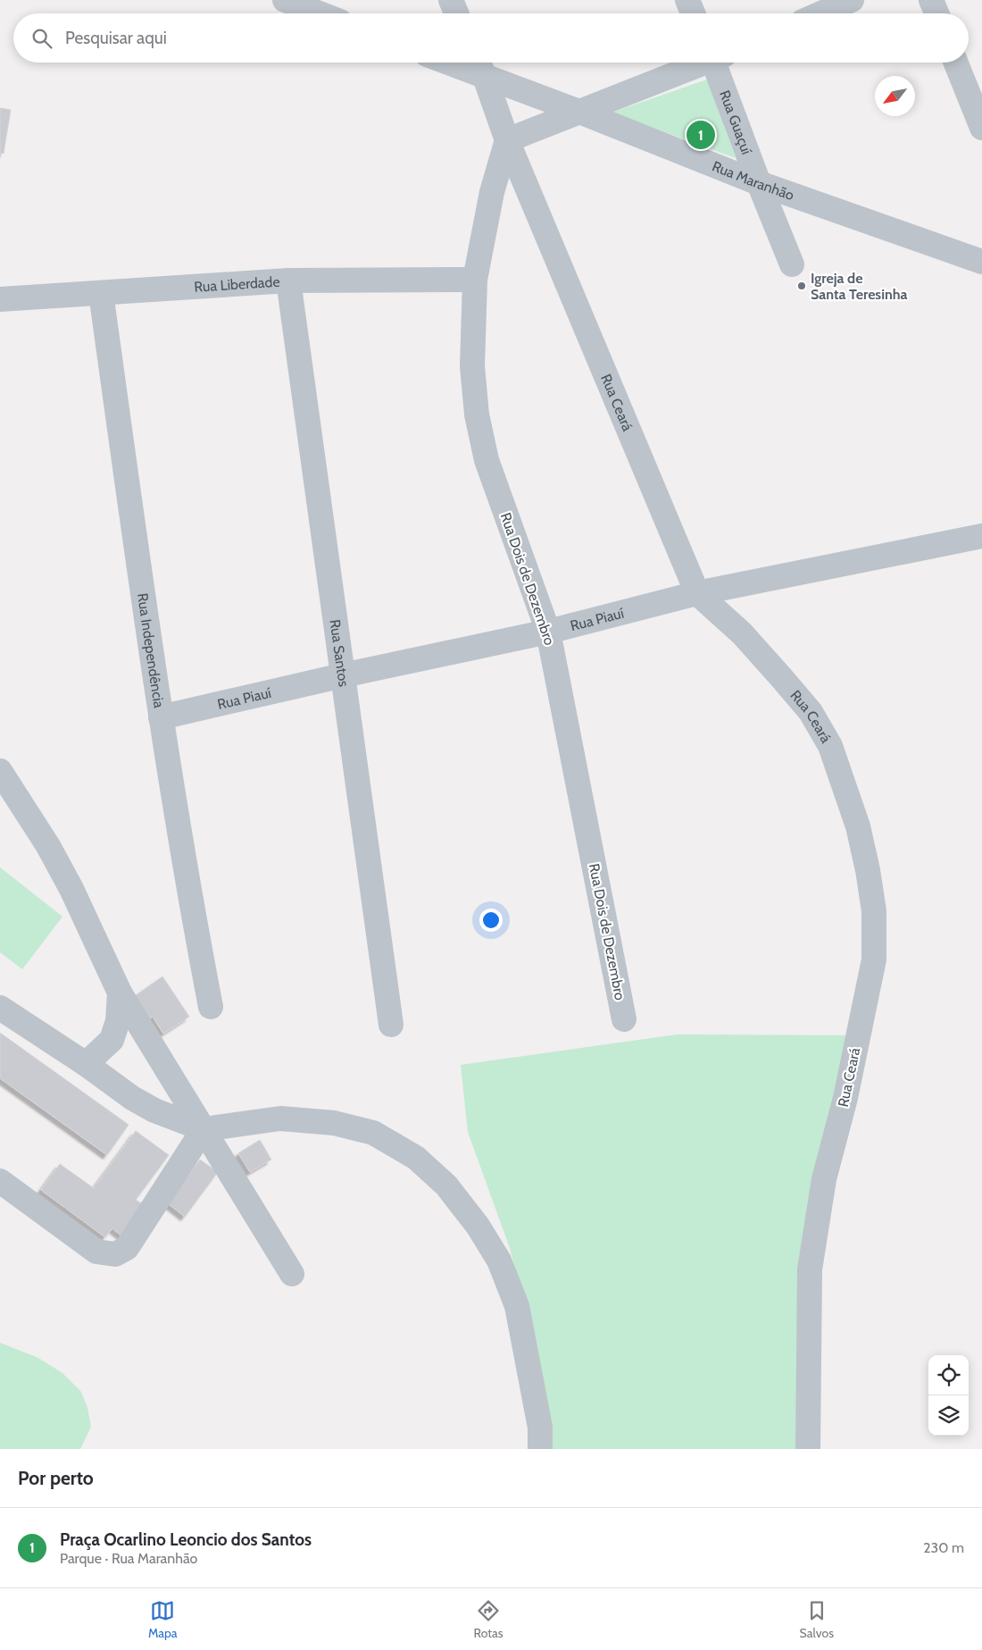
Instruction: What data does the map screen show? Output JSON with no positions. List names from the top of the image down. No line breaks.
{"streets":{"street":["Rua Guaçuí","Rua Maranhão","Rua Liberdade","Rua Ceará","Rua Dois de Dezembro","Rua Piauí","Rua Independência","Rua Santos"]},"crossings":[["Rua Guaçuí","Rua Maranhão"],["Rua Maranhão","Rua Ceará"],["Rua Liberdade","Rua Dois de Dezembro"],["Rua Liberdade","Rua Independência"],["Rua Liberdade","Rua Santos"],["Rua Ceará","Rua Dois de Dezembro"],["Rua Ceará","Rua Piauí"],["Rua Dois de Dezembro","Rua Piauí"],["Rua Piauí","Rua Independência"],["Rua Piauí","Rua Santos"]],"places":["Igreja de Santa Teresinha"],"north":"bottom left","page":{"search":"Pesquisar aqui","pins":"1","heading":"Por perto","list":[{"mark":"1","name":"Praça Ocarlino Leoncio dos Santos","note":"Parque · Rua Maranhão","value":"230 m"}],"nav":["Mapa","Rotas","Salvos"]}}
